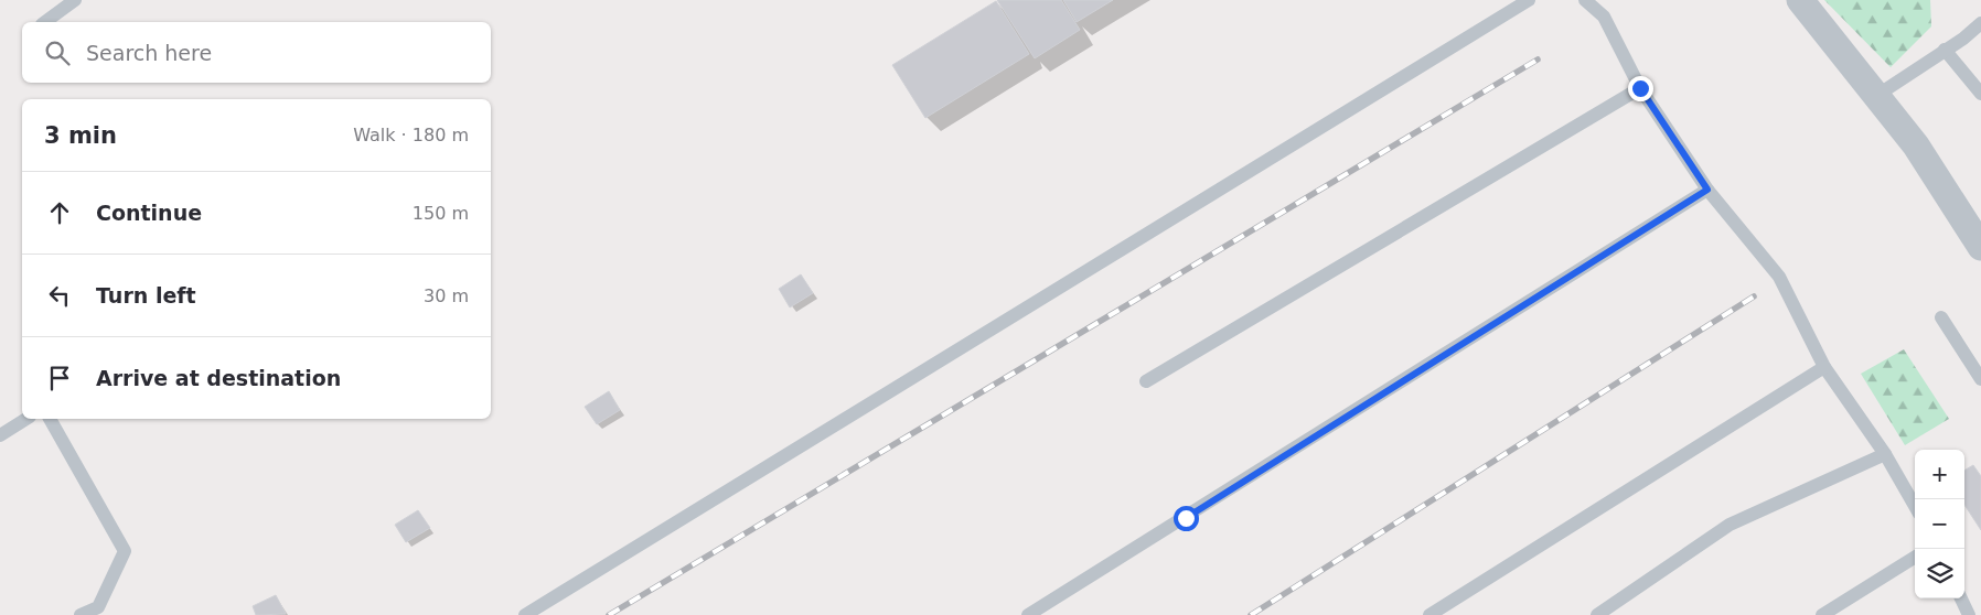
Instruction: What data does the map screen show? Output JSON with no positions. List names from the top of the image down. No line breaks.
{"page":{"search":"Search here","heading":["3 min","Walk · 180 m"],"list":[["Continue","150 m"],["Turn left","30 m"],"Arrive at destination"],"map_buttons":["+","−"]}}
